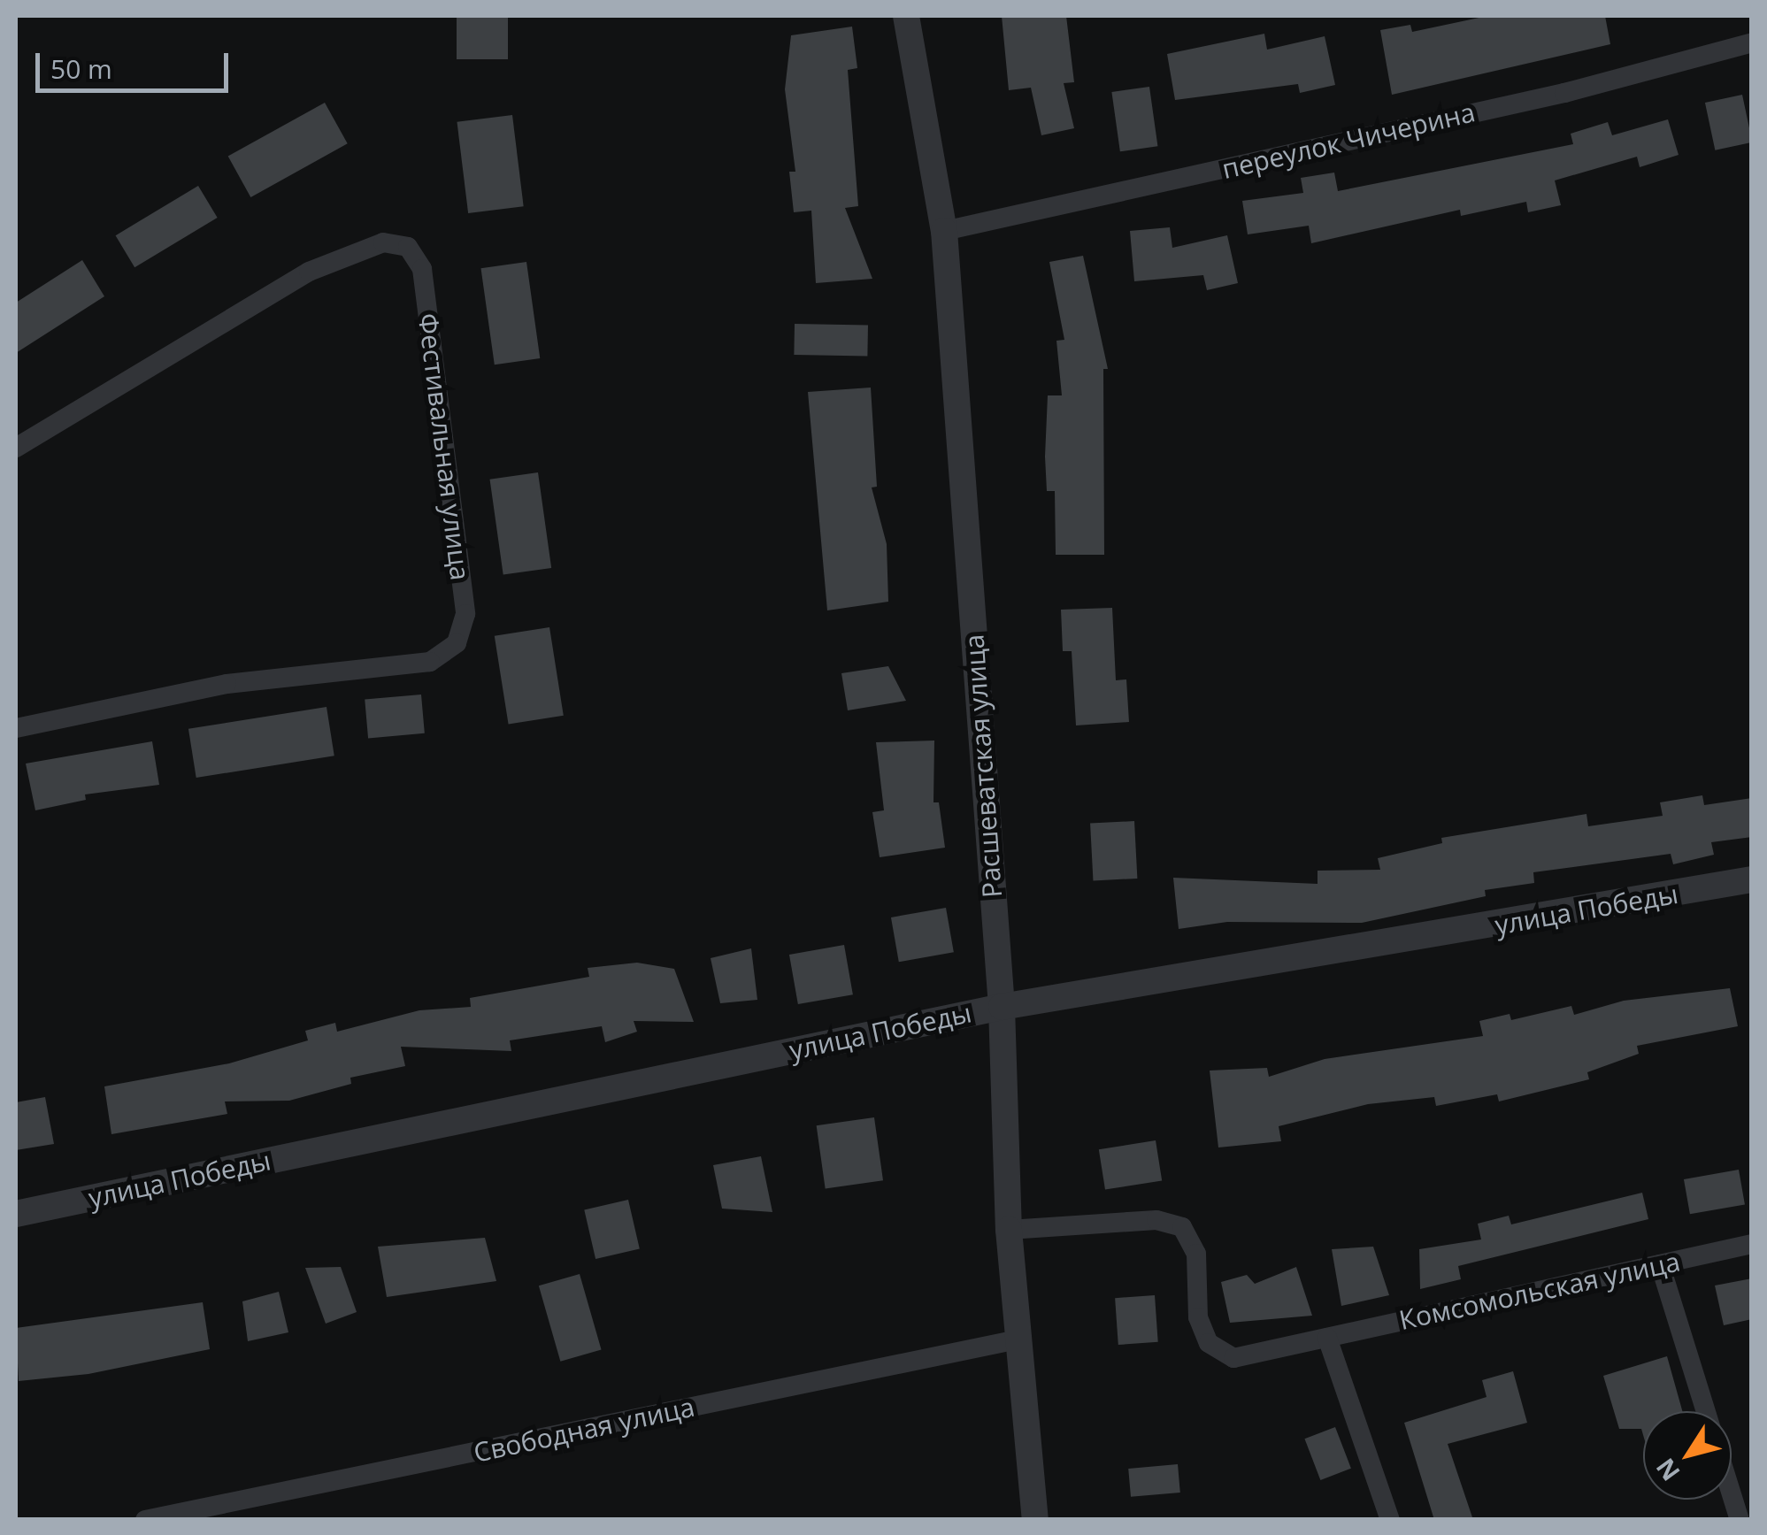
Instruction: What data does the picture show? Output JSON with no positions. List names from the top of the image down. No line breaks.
{"streets":{"street":["переулок Чичерина","Фестивальная улица","Расшеватская улица","улица Победы","Комсомольская улица","Свободная улица"]},"crossings":[["переулок Чичерина","Расшеватская улица"],["Расшеватская улица","улица Победы"],["Расшеватская улица","Комсомольская улица"],["Расшеватская улица","Свободная улица"]],"scale_bar":"50 m","north":"bottom left"}
